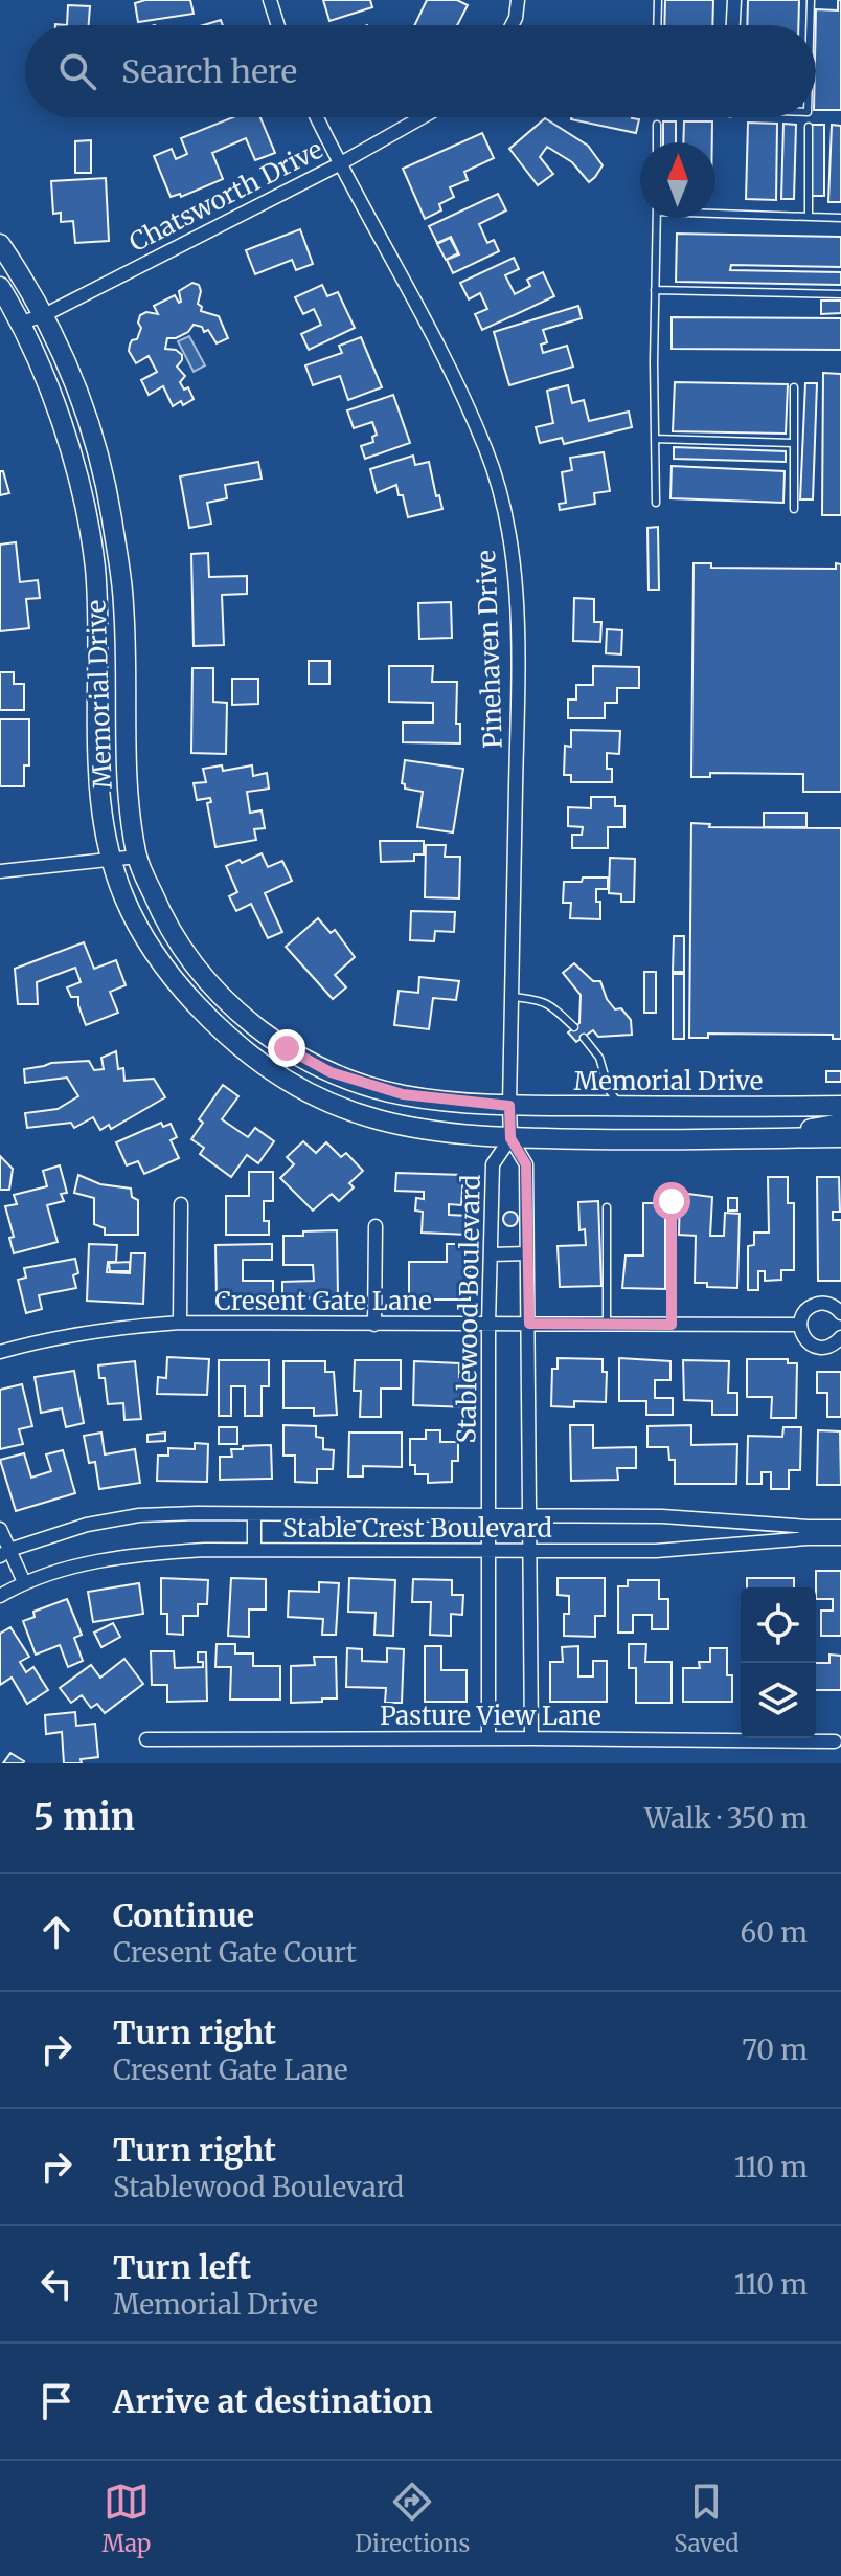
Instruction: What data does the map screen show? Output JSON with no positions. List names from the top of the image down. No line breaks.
{"streets":{"main road":["Memorial Drive"],"street":["Chatsworth Drive","Pinehaven Drive","Cresent Gate Lane","Stablewood Boulevard","Stable Crest Boulevard","Pasture View Lane"]},"crossings":[["Chatsworth Drive","Pinehaven Drive"],["Chatsworth Drive","Memorial Drive"],["Pinehaven Drive","Memorial Drive"],["Pinehaven Drive","Stablewood Boulevard"],["Memorial Drive","Stablewood Boulevard"],["Cresent Gate Lane","Stablewood Boulevard"],["Stablewood Boulevard","Stable Crest Boulevard"],["Stablewood Boulevard","Pasture View Lane"]],"north":"top","page":{"search":"Search here","heading":["5 min","Walk · 350 m"],"list":[["Continue","Cresent Gate Court","60 m"],["Turn right","Cresent Gate Lane","70 m"],["Turn right","Stablewood Boulevard","110 m"],["Turn left","Memorial Drive","110 m"],"Arrive at destination"],"nav":["Map","Directions","Saved"]}}
